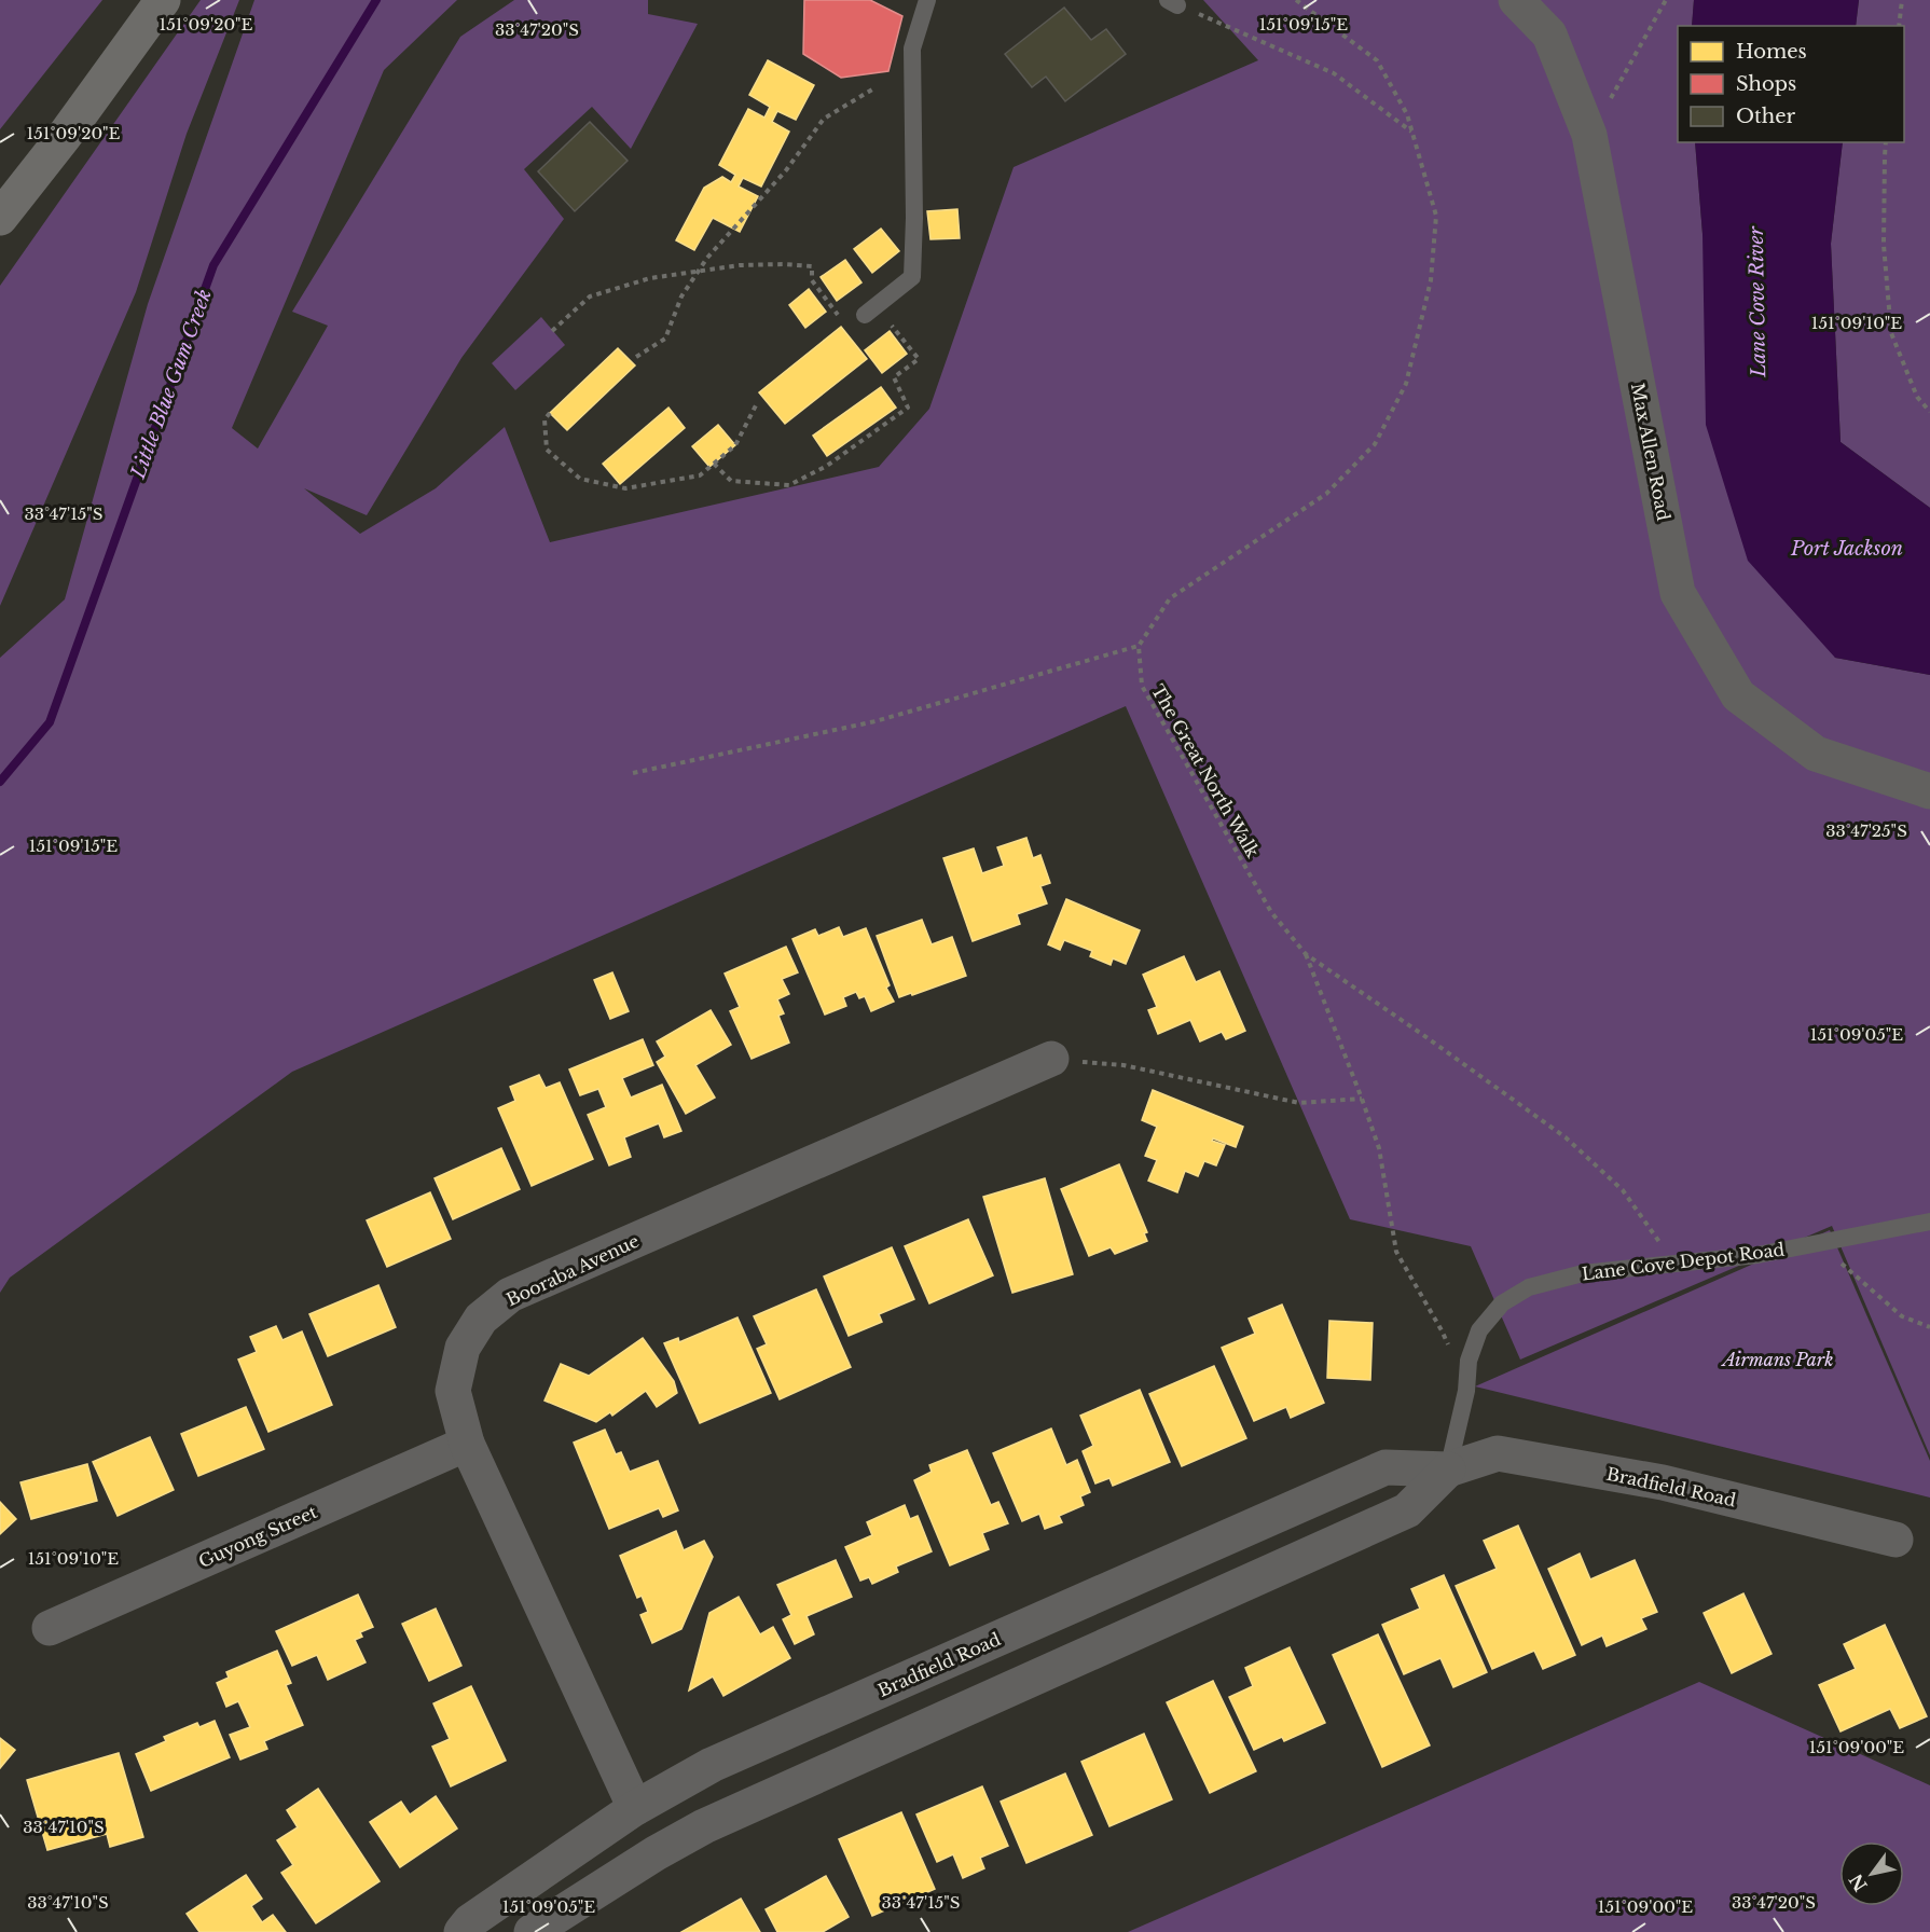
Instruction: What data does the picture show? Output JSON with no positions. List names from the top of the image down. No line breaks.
{"streets":{"street":["Max Allen Road","Booraba Avenue","Bradfield Road","Guyong Street"],"lane":["Lane Cove Depot Road"],"path":["The Great North Walk"]},"crossings":[["Lane Cove Depot Road","Bradfield Road"],["Booraba Avenue","Bradfield Road"],["Booraba Avenue","Guyong Street"]],"water":["Lane Cove River","Little Blue Gum Creek","Port Jackson"],"parks":["Airmans Park"],"legend":["Homes","Shops","Other"],"north":"bottom left","coordinates":["151°09'20\"E","151°09'15\"E","33°47'20\"S","151°09'10\"E","33°47'15\"S","33°47'25\"S","151°09'05\"E","151°09'00\"E","33°47'10\"S"]}
